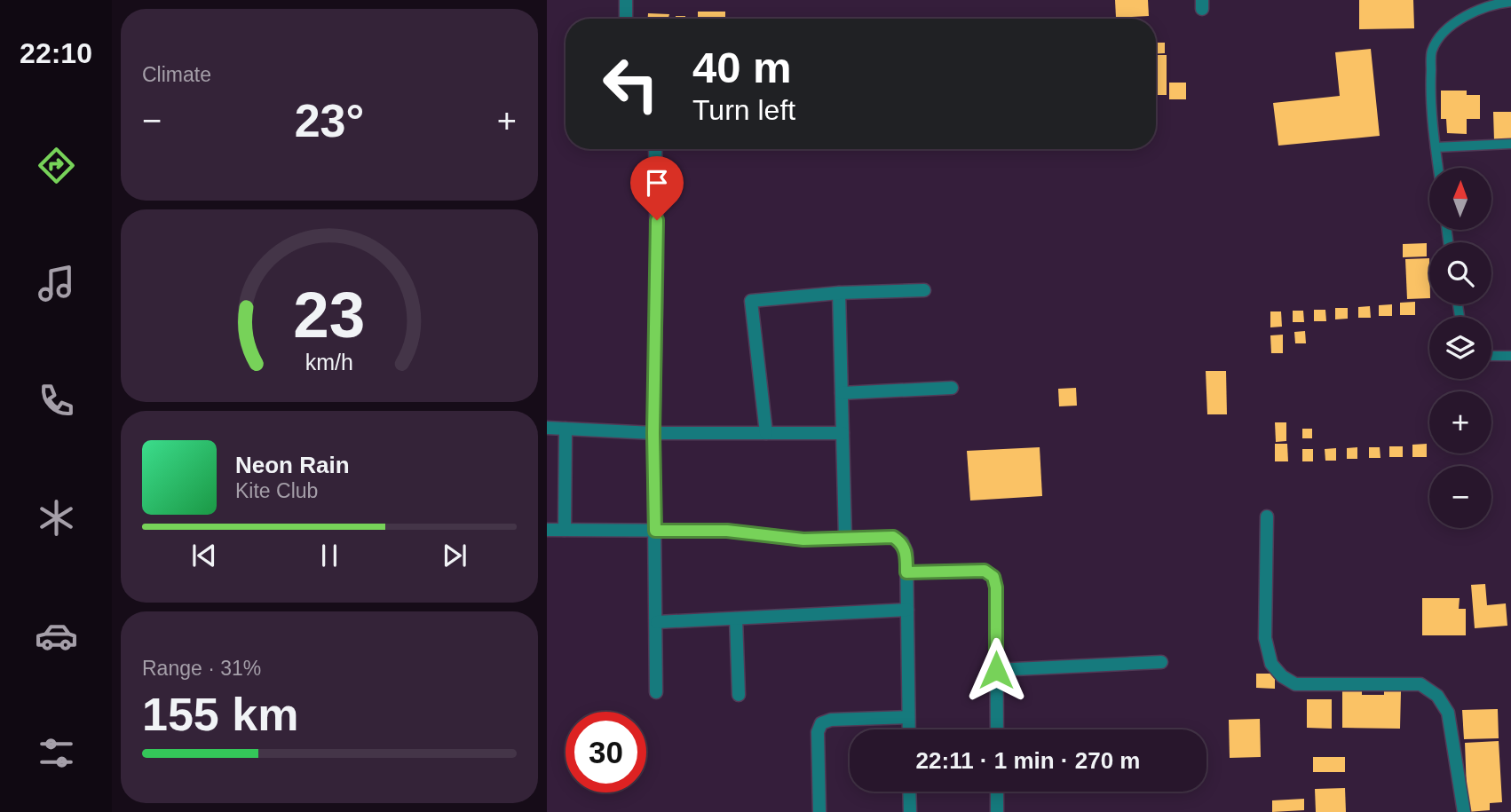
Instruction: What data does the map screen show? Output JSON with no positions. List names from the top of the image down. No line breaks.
{"north":"top","page":{"tabs":"22:10","tile":["Climate",["Range · 31%","155 km"]],"turn":["40 m","Turn left"],"heat":["−","23°","+"],"map_buttons":["+","−"],"song":["Neon Rain","Kite Club"],"limit":"30","trip":"22:11 · 1 min · 270 m","gauge":["23","km/h"]}}
